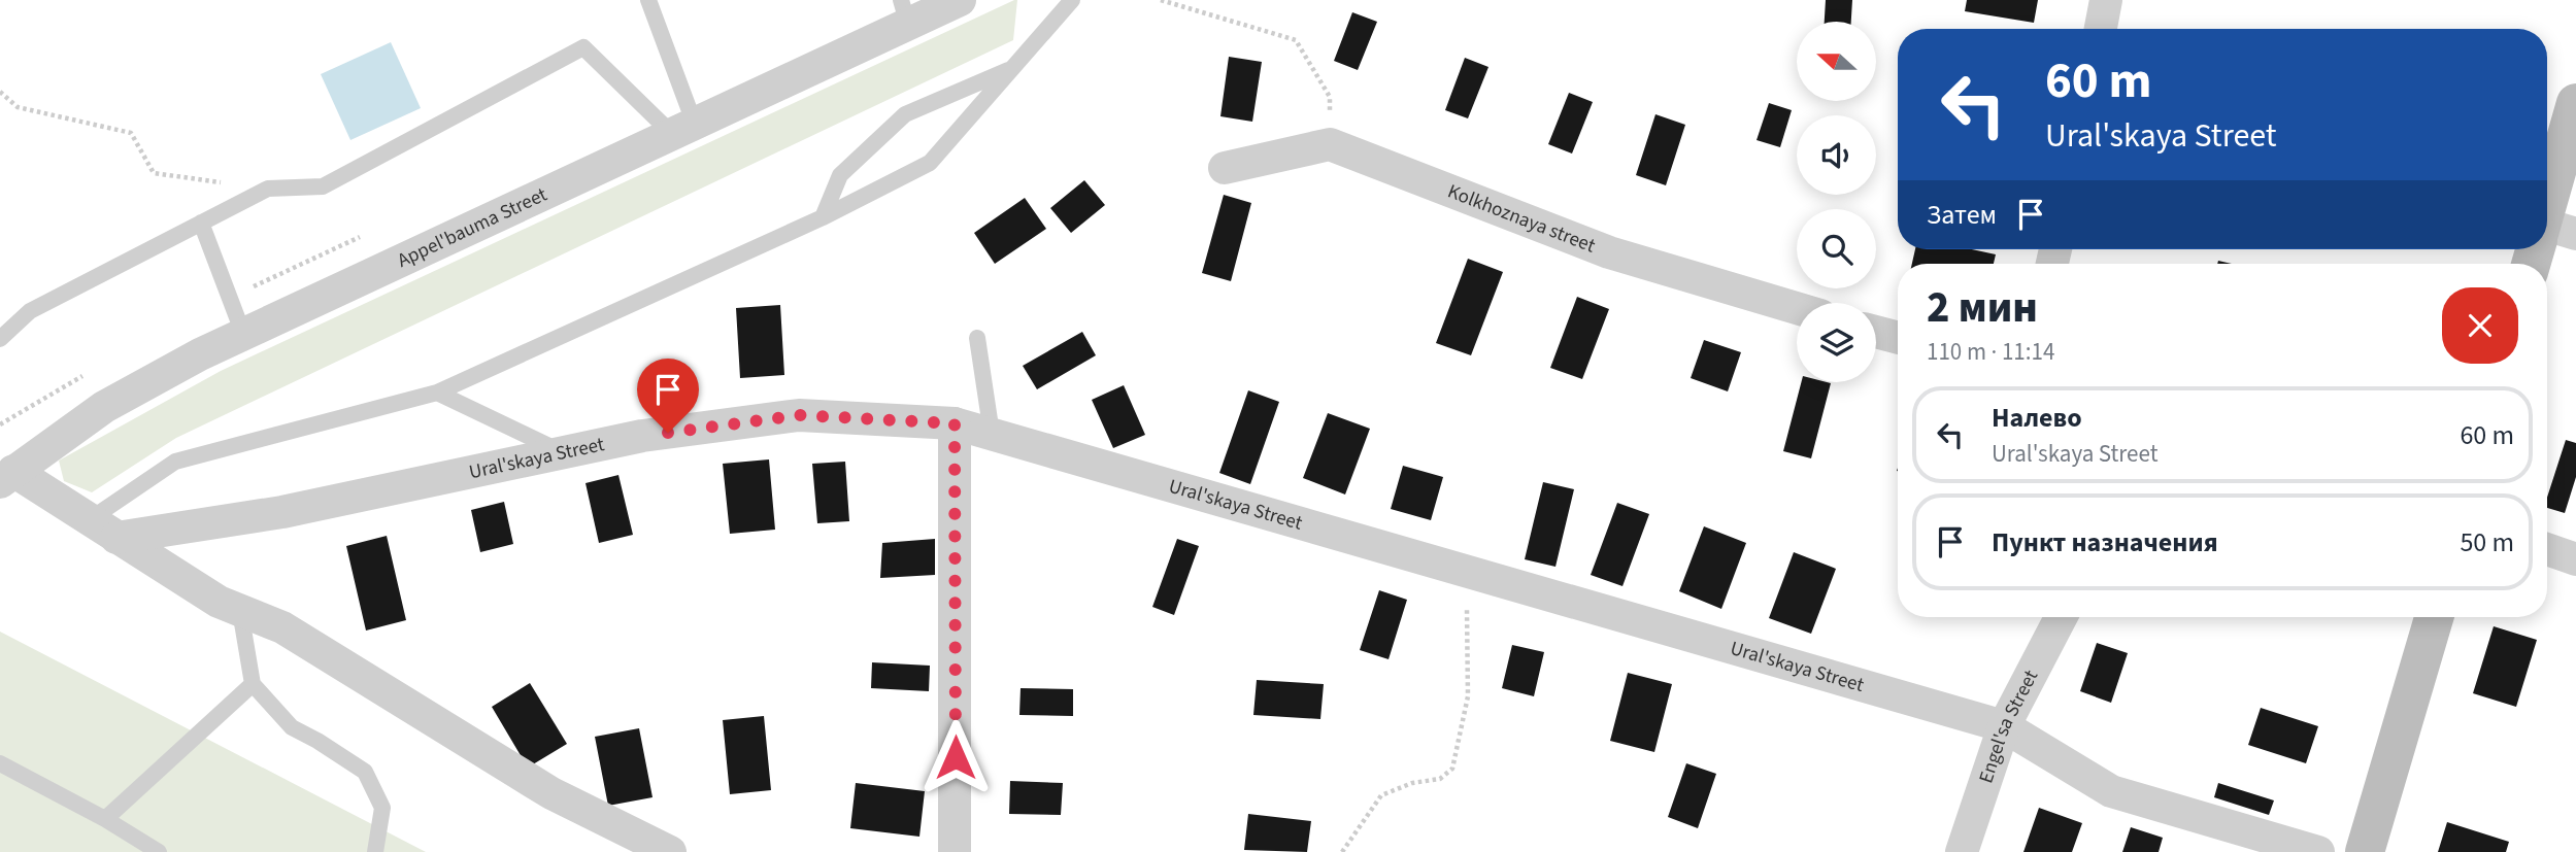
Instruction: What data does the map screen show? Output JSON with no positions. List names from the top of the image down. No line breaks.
{"streets":{"street":["Kolkhoznaya street","Appel'bauma Street","Ural'skaya Street","Engel'sa Street"]},"crossings":[["Ural'skaya Street","Engel'sa Street"]],"north":"left","page":{"turn":["60 m","Ural'skaya Street"],"then":"Затем","heading":["2 мин","110 m · 11:14"],"list":[{"name":"Налево","note":"Ural'skaya Street","value":"60 m"},{"name":"Пункт назначения","value":"50 m"}]}}
